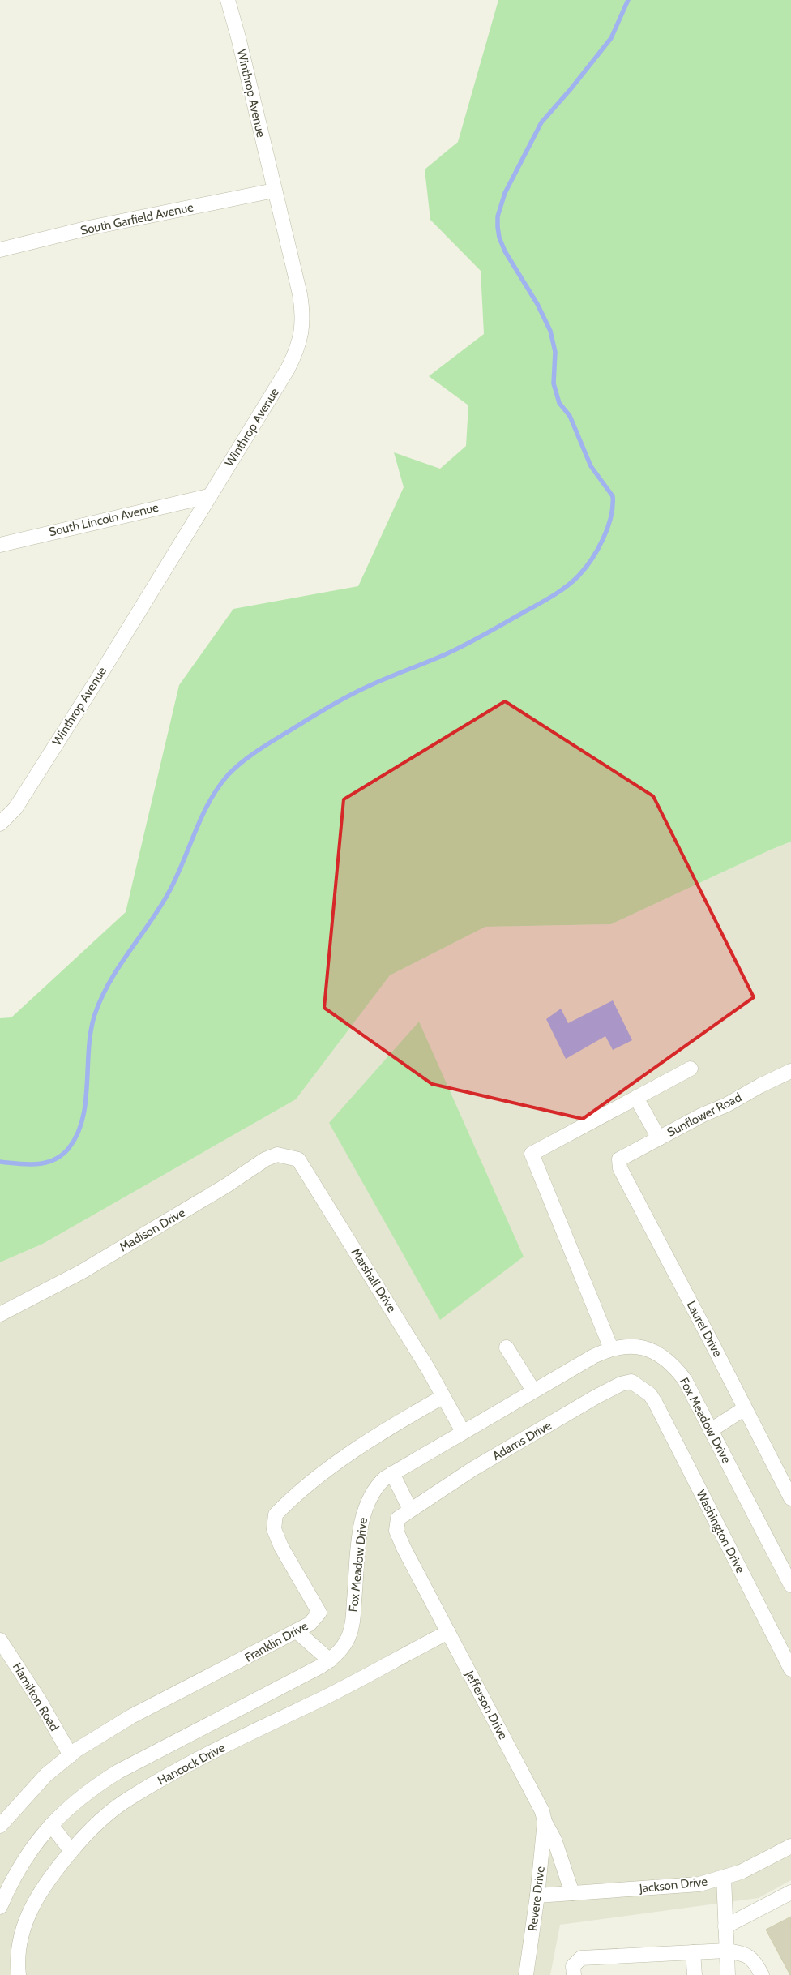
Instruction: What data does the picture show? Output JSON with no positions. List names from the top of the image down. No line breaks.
{"streets":{"street":["Winthrop Avenue","South Garfield Avenue","South Lincoln Avenue","Sunflower Road","Madison Drive","Marshall Drive","Laurel Drive","Fox Meadow Drive","Adams Drive","Washington Drive","Franklin Drive","Hamilton Road","Jefferson Drive","Hancock Drive","Jackson Drive","Revere Drive"]},"crossings":[["Winthrop Avenue","South Garfield Avenue"],["Winthrop Avenue","South Lincoln Avenue"],["Sunflower Road","Laurel Drive"],["Madison Drive","Marshall Drive"],["Marshall Drive","Franklin Drive"],["Adams Drive","Washington Drive"],["Adams Drive","Jefferson Drive"],["Franklin Drive","Hamilton Road"],["Jefferson Drive","Hancock Drive"],["Jefferson Drive","Jackson Drive"],["Jefferson Drive","Revere Drive"],["Jackson Drive","Revere Drive"]]}
